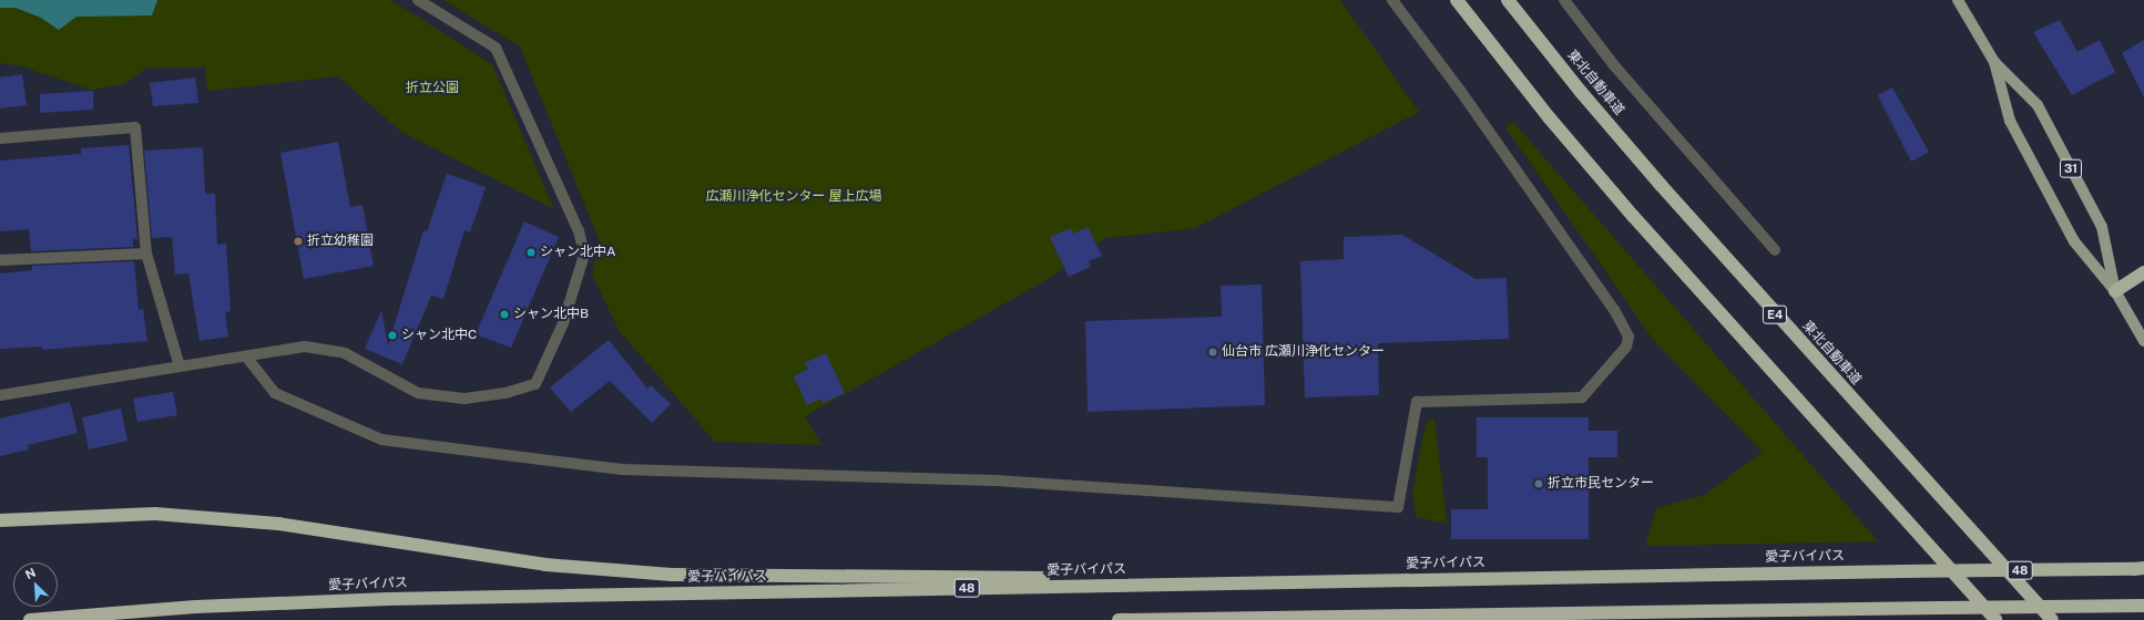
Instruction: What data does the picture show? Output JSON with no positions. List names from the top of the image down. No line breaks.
{"streets":{"highway":["東北自動車道","E4","愛子バイパス","48"],"main road":["31"]},"parks":["折立公園","広瀬川浄化センター 屋上広場"],"places":["折立幼稚園","シャン北中A","シャン北中B","シャン北中C","仙台市 広瀬川浄化センター","折立市民センター"],"north":"top left"}
